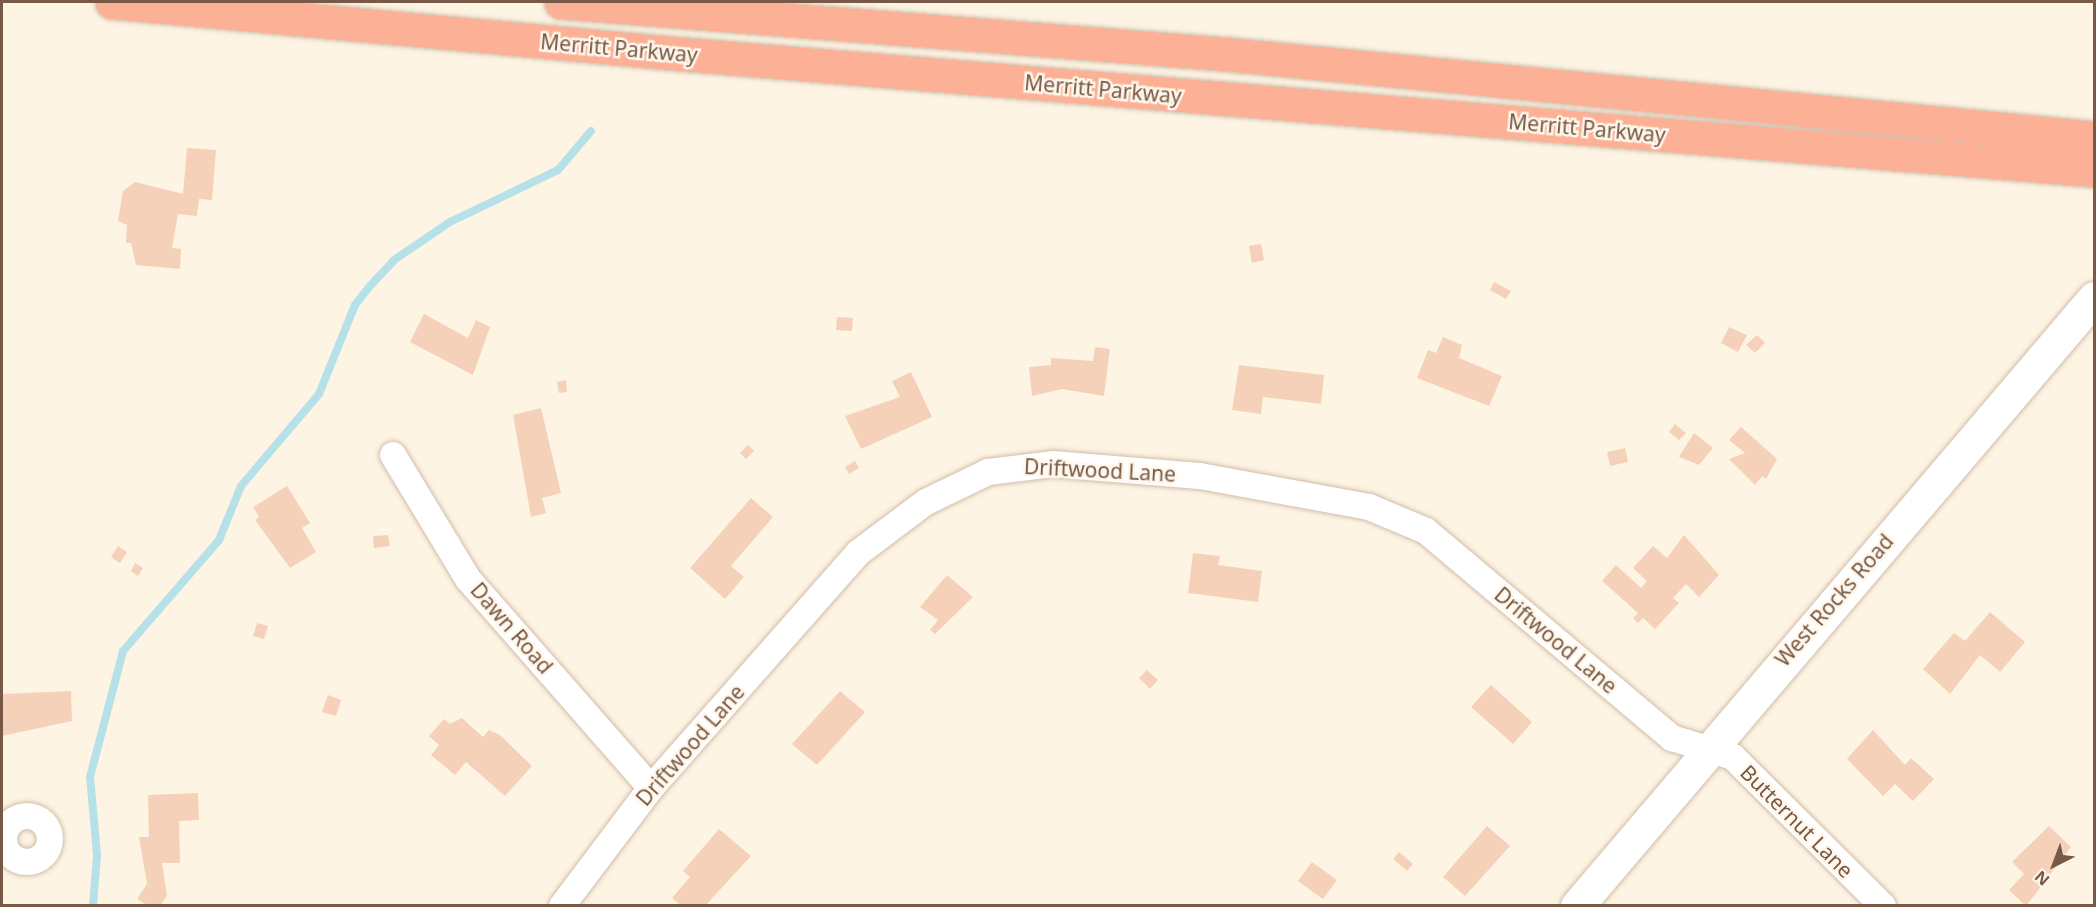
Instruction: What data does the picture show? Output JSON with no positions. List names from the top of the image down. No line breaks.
{"streets":{"highway":["Merritt Parkway"],"main road":["West Rocks Road"],"street":["Driftwood Lane","Dawn Road","Butternut Lane"]},"crossings":[["Driftwood Lane","West Rocks Road"],["Driftwood Lane","Dawn Road"],["Driftwood Lane","Butternut Lane"],["West Rocks Road","Butternut Lane"]],"north":"bottom left"}
